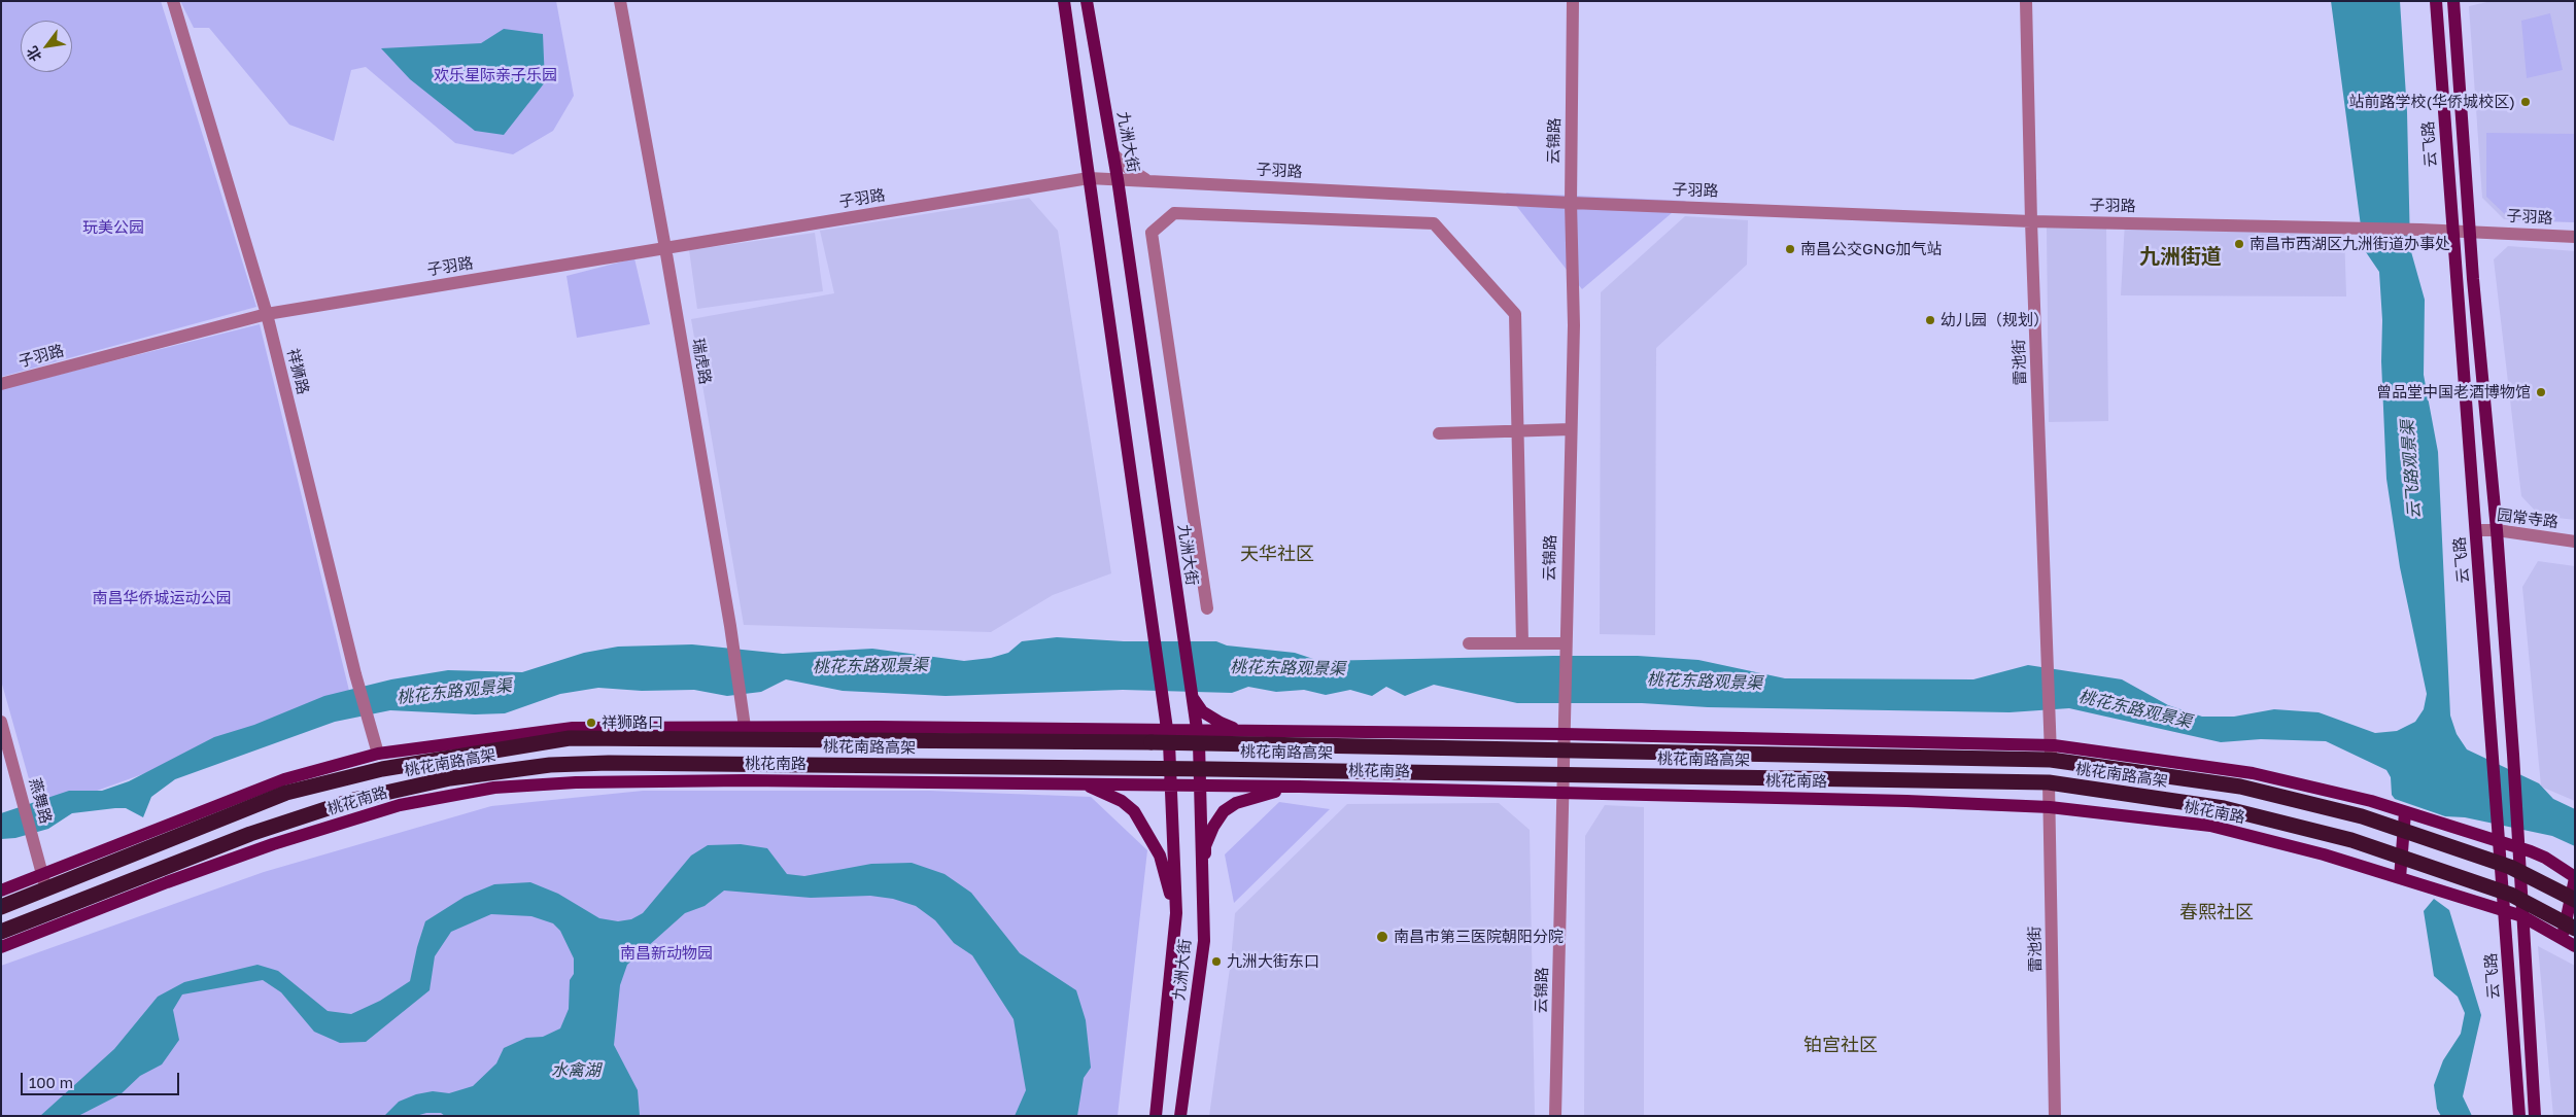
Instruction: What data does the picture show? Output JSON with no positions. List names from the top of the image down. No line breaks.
{"streets":{"highway":["桃花南路高架"],"main road":["九洲大街","云飞路","桃花南路"],"street":["云锦路","子羽路","瑞虎路","雷池街","祥狮路","园常寺路","燕舞路"]},"crossings":[["云锦路","子羽路"],["云锦路","桃花南路"],["九洲大街","子羽路"],["九洲大街","桃花南路"],["云飞路","子羽路"],["云飞路","园常寺路"],["云飞路","桃花南路"],["子羽路","瑞虎路"],["子羽路","雷池街"],["子羽路","祥狮路"],["雷池街","桃花南路高架"],["雷池街","桃花南路"],["桃花南路高架","燕舞路"]],"districts":["九洲街道","天华社区","春熙社区","铂宫社区"],"water":["云飞路观景渠","桃花东路观景渠","水禽湖"],"parks":["欢乐星际亲子乐园","玩美公园","南昌华侨城运动公园","南昌新动物园"],"places":["站前路学校(华侨城校区)","南昌市西湖区九洲街道办事处","南昌公交GNG加气站","幼儿园（规划）","曾品堂中国老酒博物馆","祥狮路口","南昌市第三医院朝阳分院","九洲大街东口"],"scale_bar":"100 m","north":"bottom left"}
